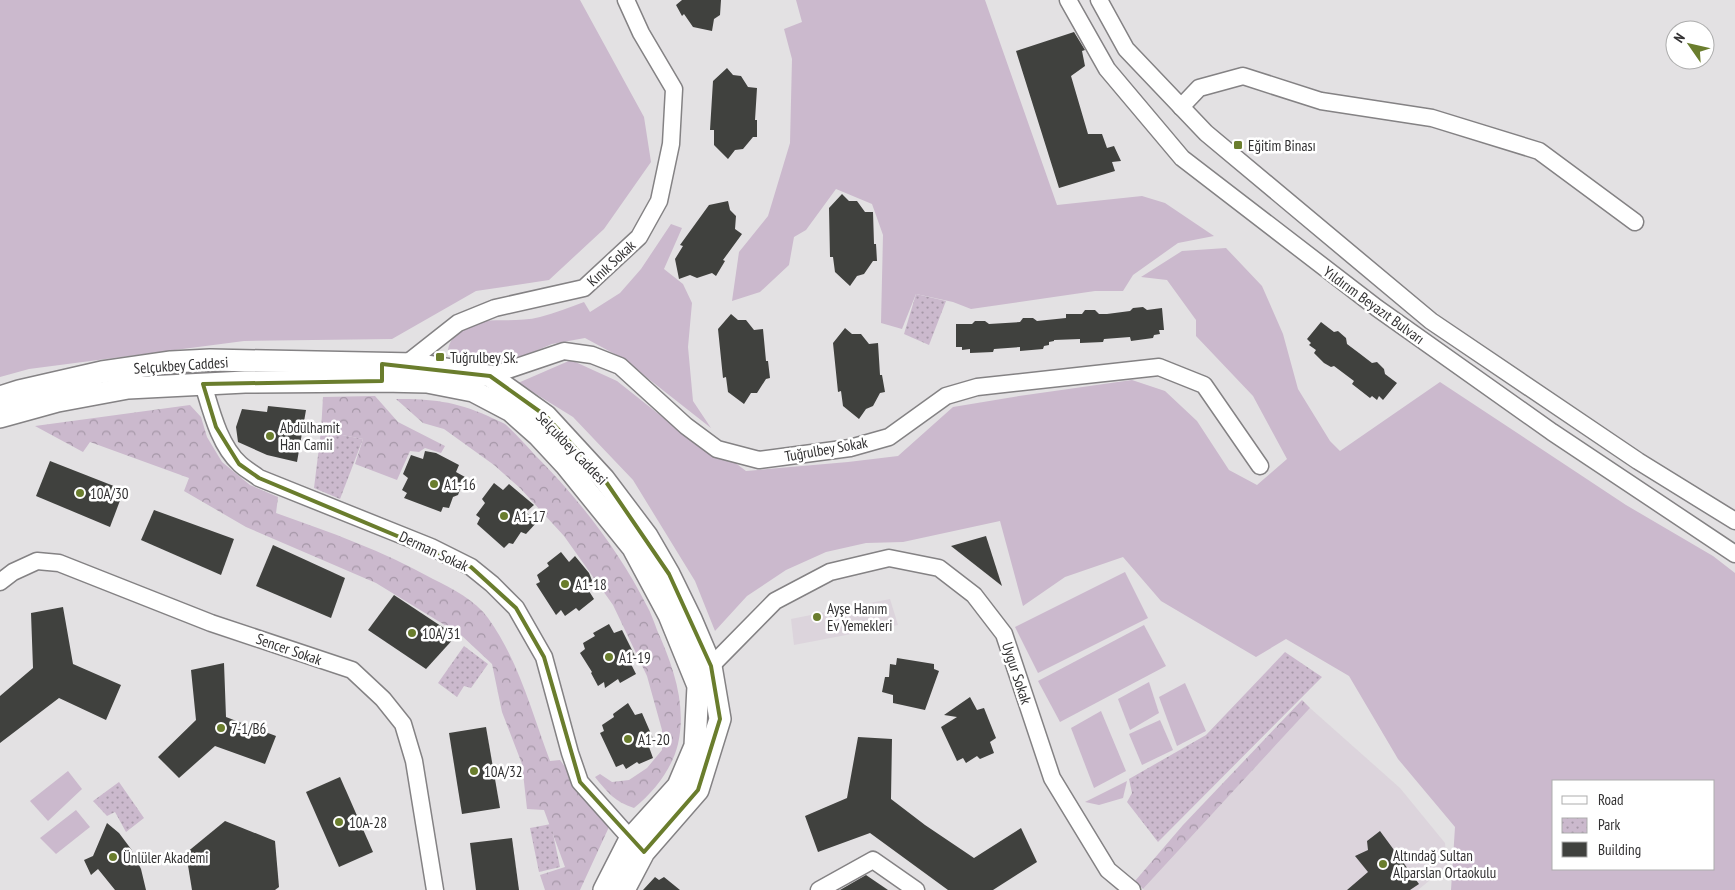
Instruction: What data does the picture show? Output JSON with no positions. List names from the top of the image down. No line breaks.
{"streets":{"street":["Kınık Sokak","Yıldırım Beyazıt Bulvarı","Selçukbey Caddesi","Tuğrulbey Sokak","Derman Sokak","Sencer Sokak","Uygur Sokak"]},"crossings":[["Kınık Sokak","Selçukbey Caddesi"],["Selçukbey Caddesi","Tuğrulbey Sokak"],["Selçukbey Caddesi","Derman Sokak"],["Selçukbey Caddesi","Uygur Sokak"]],"places":{"transit":["Eğitim Binası","Tuğrulbey Sk."],"other":["Abdülhamit Han Camii","A1-16","10A/30","A1-17","A1-18","Ayşe Hanım Ev Yemekleri","10A/31","A1-19","7-1/B6","A1-20","10A/32","10A-28","Ünlüler Akademi","Altındağ Sultan Alparslan Ortaokulu"]},"legend":["Road","Park","Building"],"north":"top left"}
